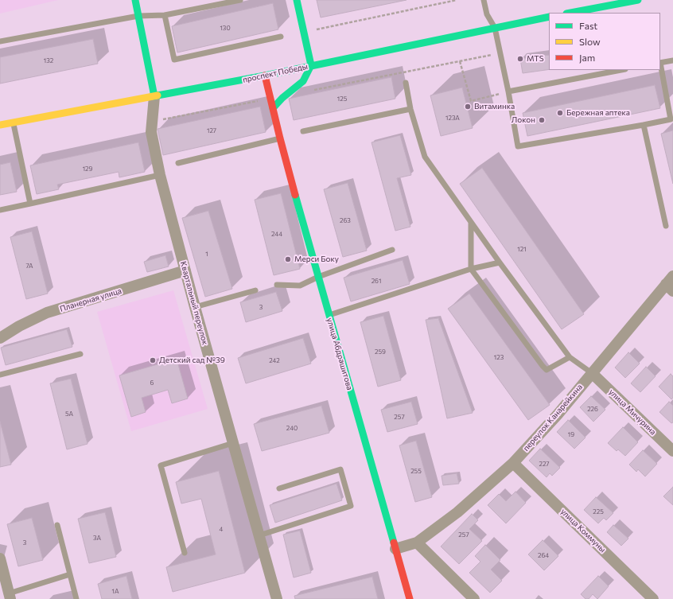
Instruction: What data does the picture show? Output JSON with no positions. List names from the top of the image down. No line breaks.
{"streets":{"main road":["проспект Победы","улица Абдрашитова"],"street":["Планерная улица","Квартальный переулок","улица Мичурина","переулок Канарейкина","улица Коммуны"]},"crossings":[["проспект Победы","Квартальный переулок"],["проспект Победы","улица Абдрашитова"],["Планерная улица","Квартальный переулок"],["улица Мичурина","переулок Канарейкина"],["переулок Канарейкина","улица Коммуны"]],"places":["MTS","Витаминка","Бережная аптека","Локон","Мерси Боку","Детский сад №39"],"house_numbers":["130","132","125","123А","127","129","263","244","121","1","7А","261","3","259","123","242","6","226","5А","257","240","19","227","255","225","4","257","3А","3","264","1А"],"legend":["Fast","Slow","Jam"]}
